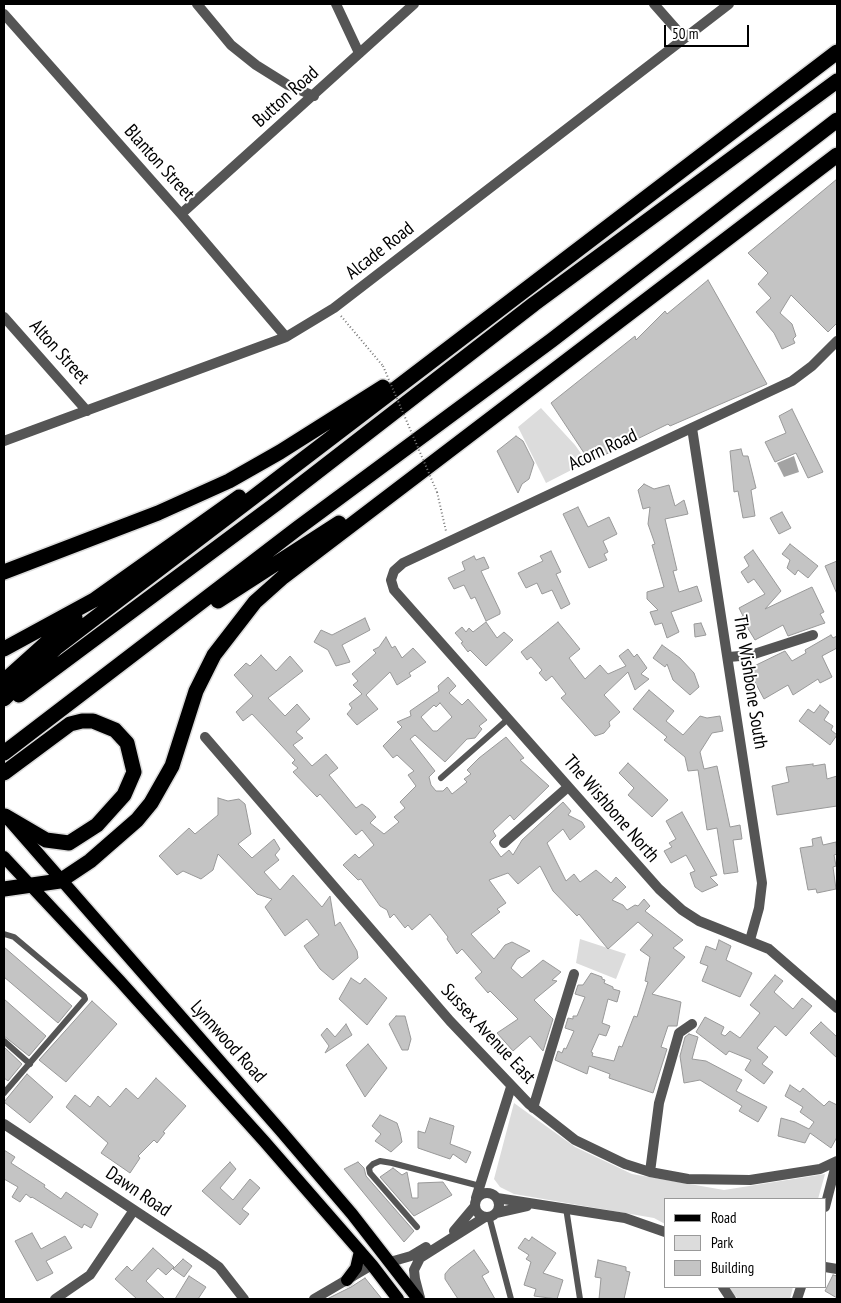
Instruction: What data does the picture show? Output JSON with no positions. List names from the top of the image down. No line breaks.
{"streets":{"main road":["Lynnwood Road"],"street":["Button Road","Blanton Street","Alcade Road","Alton Street","Acorn Road","The Wishbone South","The Wishbone North","Sussex Avenue East","Dawn Road"]},"crossings":[["Button Road","Blanton Street"],["Blanton Street","Alcade Road"],["Alcade Road","Alton Street"],["Acorn Road","The Wishbone South"],["Acorn Road","The Wishbone North"],["The Wishbone South","The Wishbone North"]],"legend":["Road","Park","Building"],"scale_bar":"50 m"}
